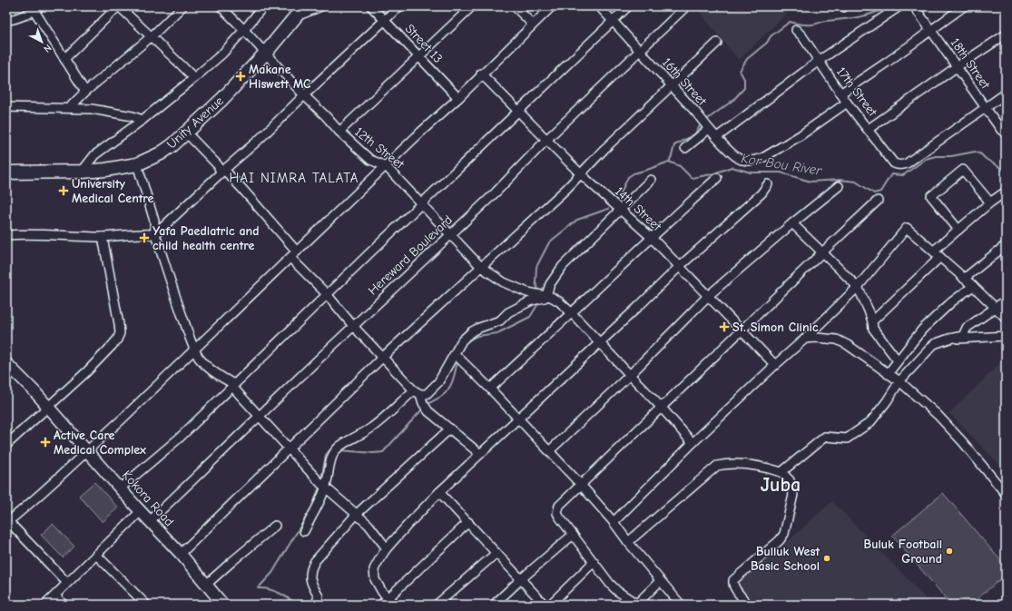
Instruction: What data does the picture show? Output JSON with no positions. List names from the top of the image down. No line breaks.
{"streets":{"main road":["Unity Avenue"],"street":["Street 13","18th Street","16th Street","17th Street","12th Street","14th Street","Hereward Boulevard","Kokora Road"]},"crossings":[["18th Street","17th Street"],["16th Street","17th Street"],["16th Street","Hereward Boulevard"],["Unity Avenue","12th Street"],["12th Street","Hereward Boulevard"],["14th Street","Hereward Boulevard"],["Hereward Boulevard","Kokora Road"]],"districts":["HAI NIMRA TALATA","Juba"],"water":["Kor Bou River"],"places":{"health":["Makane Hiswett MC","University Medical Centre","Yafa Paediatric and child health centre","St. Simon Clinic","Active Care Medical Complex"],"other":["Buluk Football Ground","Bulluk West Basic School"]},"north":"bottom right"}
